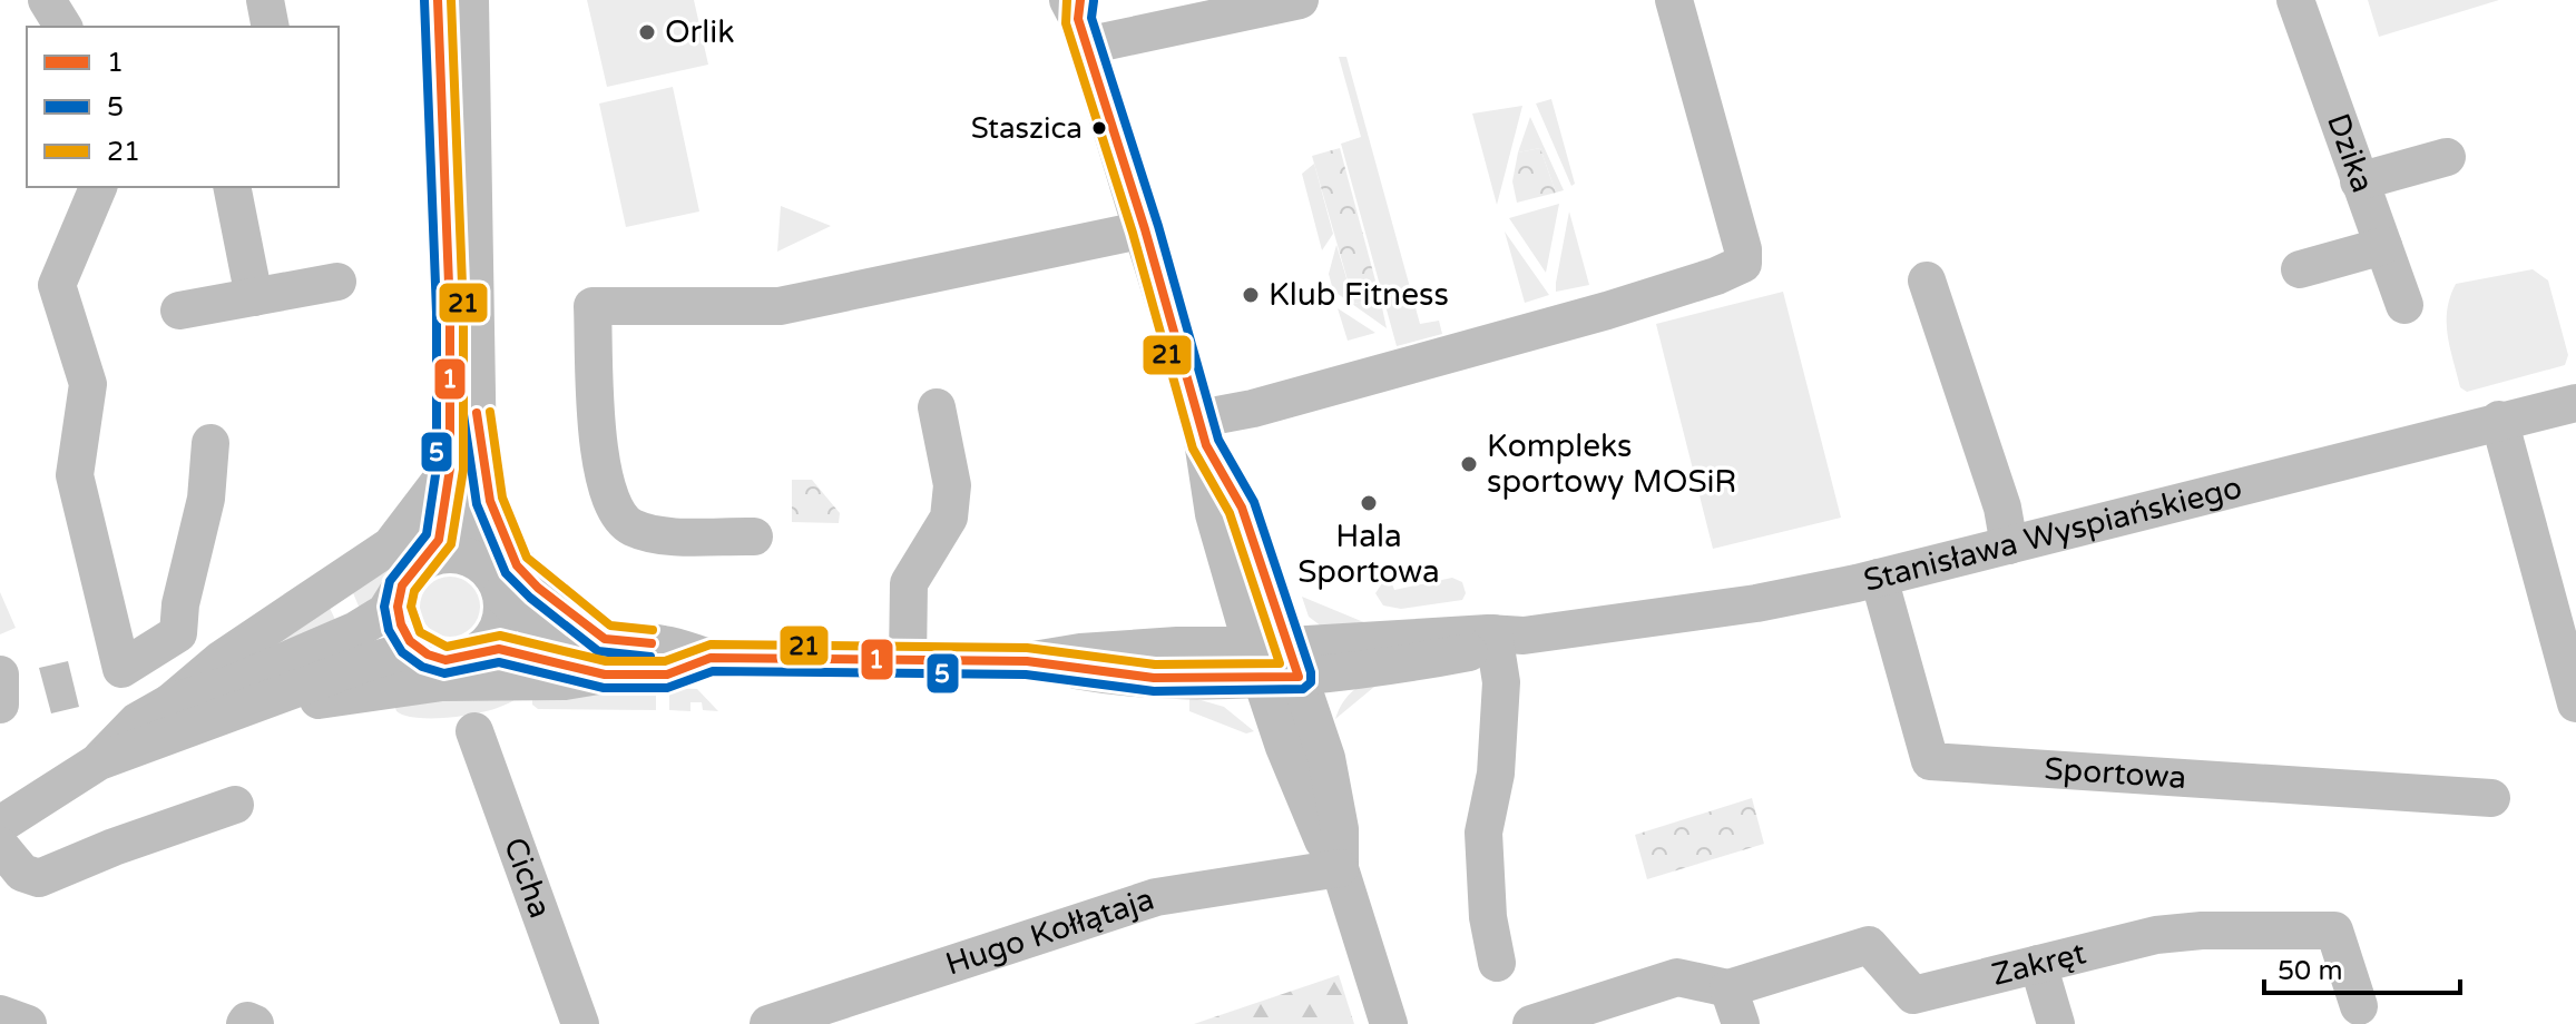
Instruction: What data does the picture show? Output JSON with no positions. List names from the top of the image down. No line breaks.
{"streets":{"street":["Dzika","Stanisława Wyspiańskiego","Sportowa","Cicha","Hugo Kołłątaja","Zakręt"]},"crossings":[["Stanisława Wyspiańskiego","Sportowa"]],"places":["Orlik","Staszica","Klub Fitness","Kompleks sportowy MOSiR","Hala Sportowa"],"lines":["transit line 1","transit line 5","transit line 21"],"legend":["1","5","21"],"scale_bar":"50 m"}
